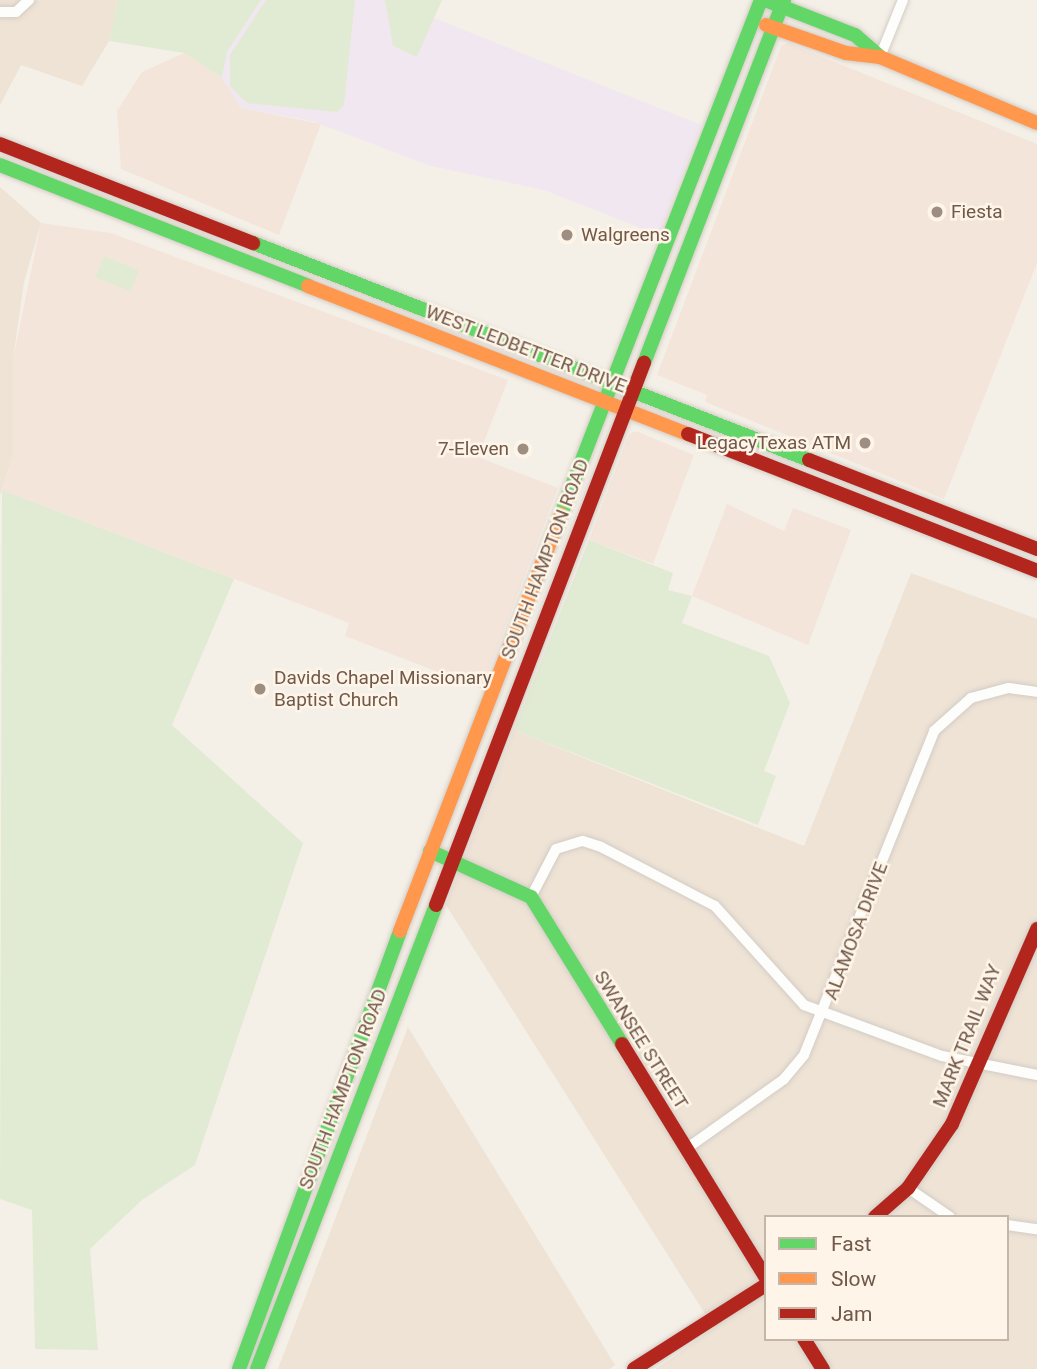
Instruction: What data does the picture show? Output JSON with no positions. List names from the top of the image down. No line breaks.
{"streets":{"main road":["WEST LEDBETTER DRIVE","SOUTH HAMPTON ROAD","MARK TRAIL WAY","SWANSEE STREET"],"street":["ALAMOSA DRIVE"]},"crossings":[["WEST LEDBETTER DRIVE","SOUTH HAMPTON ROAD"],["ALAMOSA DRIVE","SWANSEE STREET"]],"places":["Fiesta","Walgreens","LegacyTexas ATM","7-Eleven","Davids Chapel Missionary Baptist Church"],"legend":["Fast","Slow","Jam"]}
